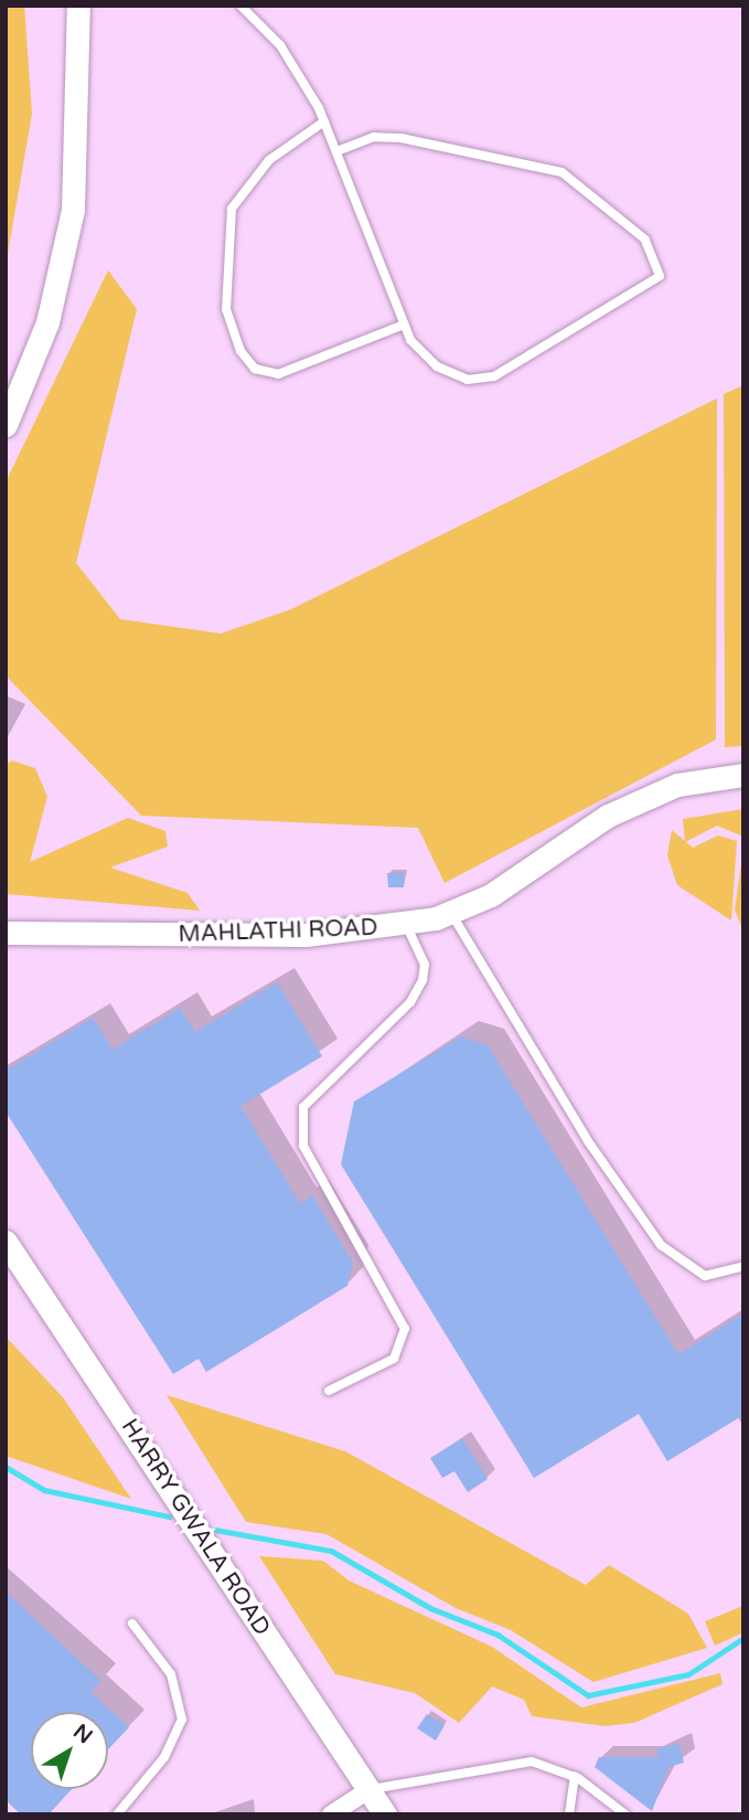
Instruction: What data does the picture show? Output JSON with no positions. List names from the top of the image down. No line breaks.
{"streets":{"main road":["MAHLATHI ROAD","HARRY GWALA ROAD"]},"north":"top right"}
